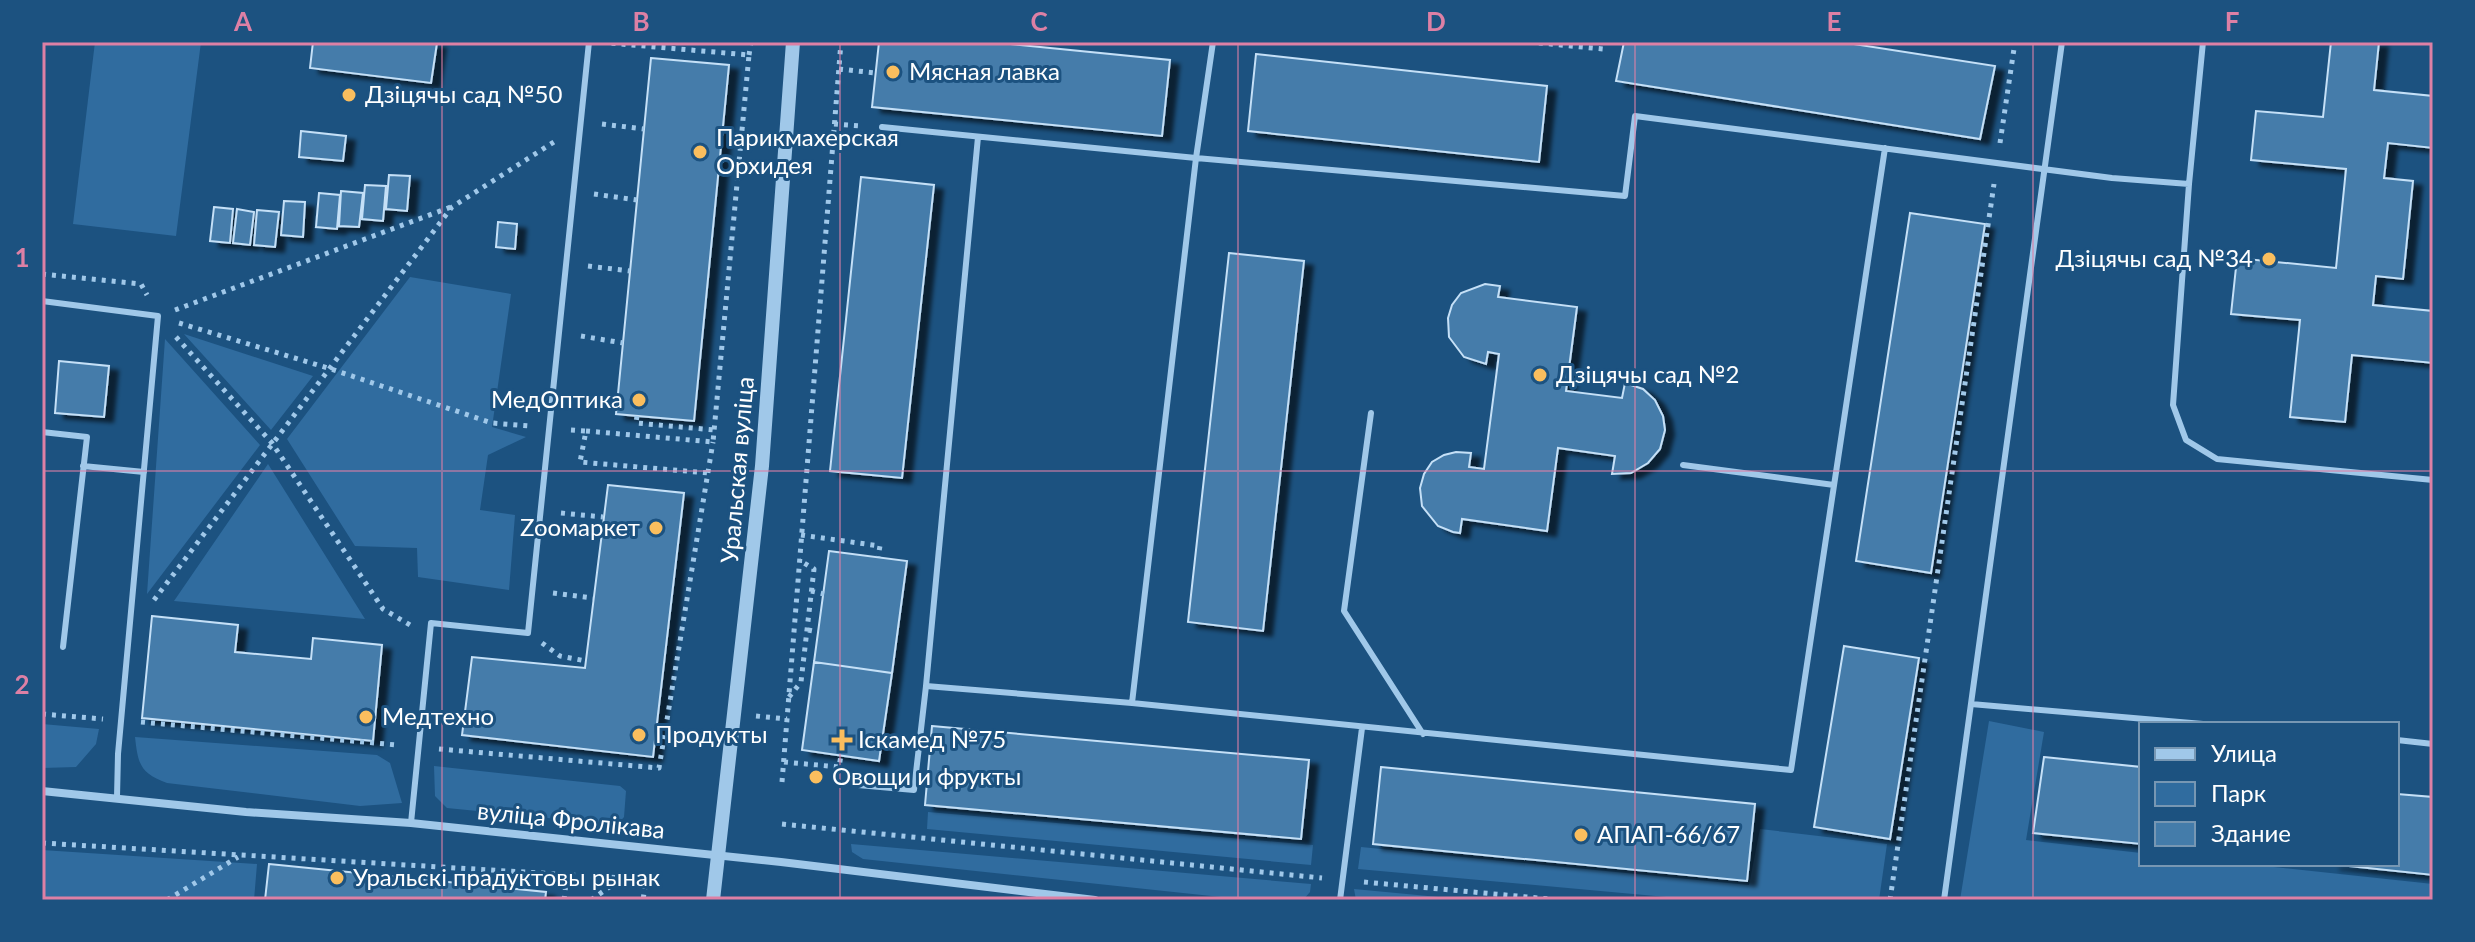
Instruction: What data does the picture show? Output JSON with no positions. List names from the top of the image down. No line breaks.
{"streets":{"street":["Уральская вуліца","вуліца Фролікава"]},"crossings":[["Уральская вуліца","вуліца Фролікава"]],"places":{"other":["Мясная лавка","Дзіцячы сад №50","Парикмахерская Орхидея","Дзіцячы сад №34","Дзіцячы сад №2","МедОптика","Zooмаркет","Медтехно","Продукты","Овощи и фрукты","АПАП-66/67","Уральскі прадуктовы рынак"],"health":["Іскамед №75"]},"legend":["Улица","Парк","Здание"],"grid":{"columns":["A","B","C","D","E","F"],"rows":["1","2"]}}
